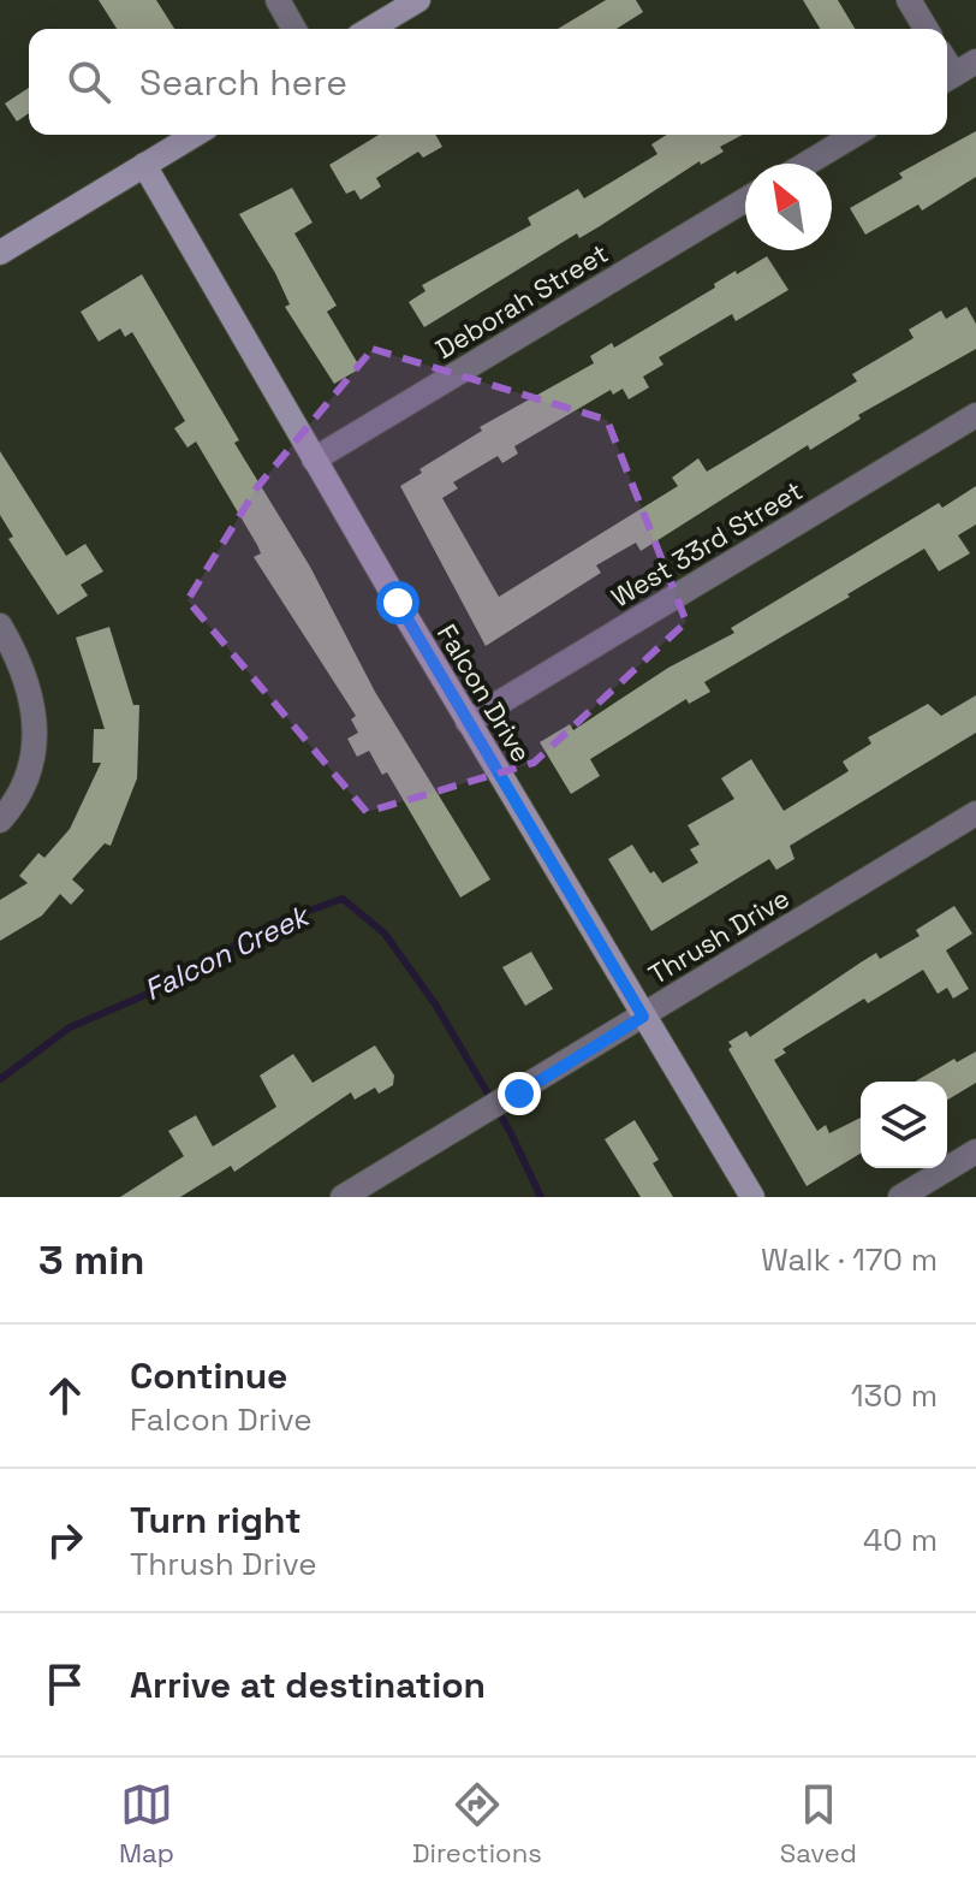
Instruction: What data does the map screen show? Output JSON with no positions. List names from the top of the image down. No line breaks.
{"streets":{"street":["Deborah Street","West 33rd Street","Falcon Drive","Thrush Drive"]},"crossings":[["Deborah Street","Falcon Drive"],["West 33rd Street","Falcon Drive"],["Falcon Drive","Thrush Drive"]],"water":["Falcon Creek"],"north":"top left","page":{"search":"Search here","heading":["3 min","Walk · 170 m"],"list":[["Continue","Falcon Drive","130 m"],["Turn right","Thrush Drive","40 m"],"Arrive at destination"],"nav":["Map","Directions","Saved"]}}
